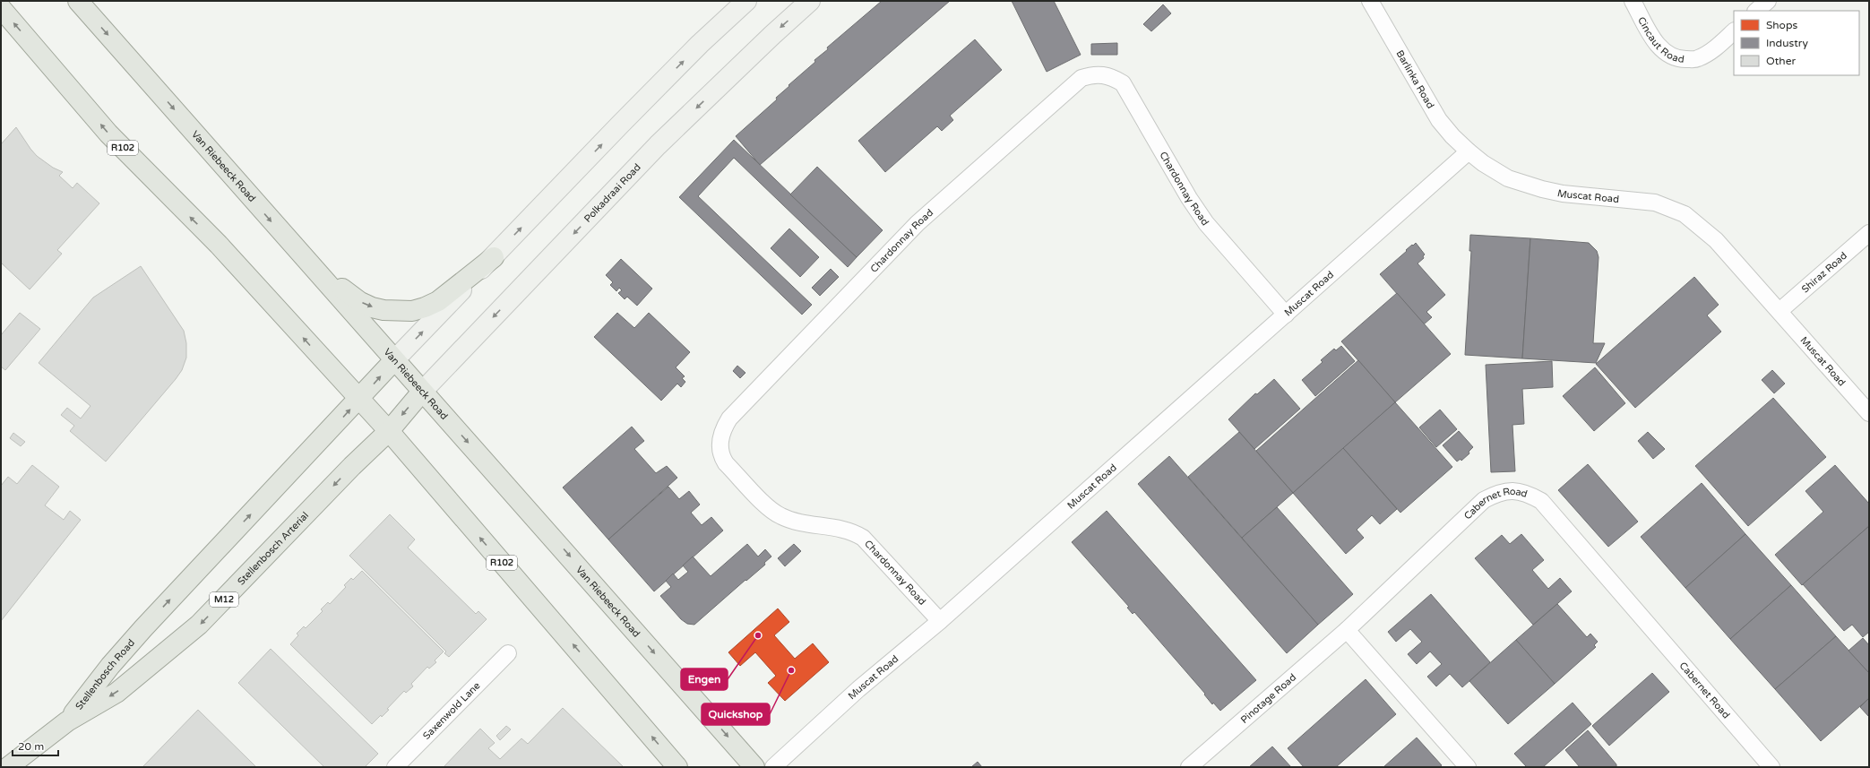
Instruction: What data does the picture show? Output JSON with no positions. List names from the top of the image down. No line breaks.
{"streets":{"main road":["R102","Van Riebeeck Road","Polkadraai Road","Stellenbosch Arterial","M12","Stellenbosch Road"],"street":["Cincaut Road","Barlinka Road","Chardonnay Road","Muscat Road","Shiraz Road","Cabernet Road","Pinotage Road","Saxenwold Lane"]},"crossings":[["Barlinka Road","Muscat Road"],["R102","Stellenbosch Arterial"],["R102","M12"],["R102","Stellenbosch Road"],["Van Riebeeck Road","Polkadraai Road"],["Van Riebeeck Road","Stellenbosch Arterial"],["Van Riebeeck Road","M12"],["Chardonnay Road","Muscat Road"],["Polkadraai Road","Stellenbosch Arterial"],["Muscat Road","Shiraz Road"],["Cabernet Road","Pinotage Road"],["Stellenbosch Arterial","Stellenbosch Road"],["M12","Stellenbosch Road"]],"one_way":["Stellenbosch Arterial","Stellenbosch Road"],"places":["Engen","Quickshop"],"legend":["Shops","Industry","Other"],"scale_bar":"20 m"}
